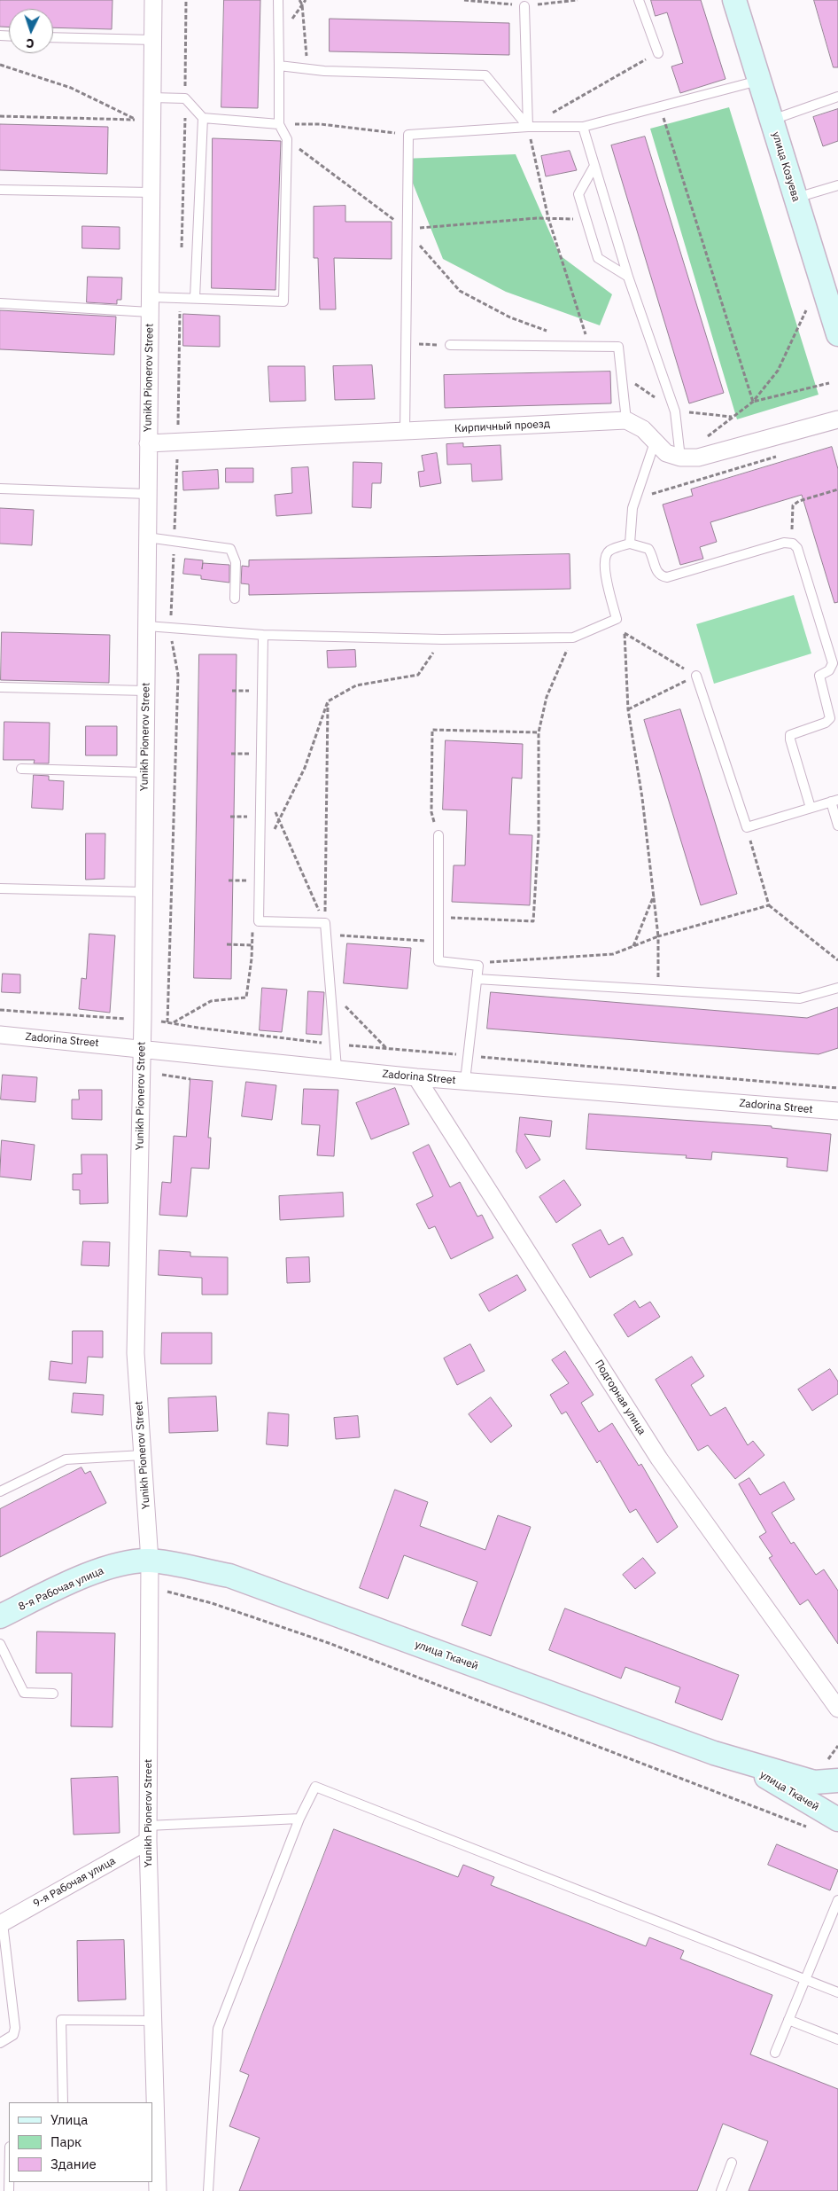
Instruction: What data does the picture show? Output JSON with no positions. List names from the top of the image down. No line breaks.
{"streets":{"street":["улица Козуева","Yunikh Pionerov Street","Кирпичный проезд","Zadorina Street","Подгорная улица","8-я Рабочая улица","улица Ткачей","9-я Рабочая улица"]},"crossings":[["Yunikh Pionerov Street","Кирпичный проезд"],["Yunikh Pionerov Street","Zadorina Street"],["Yunikh Pionerov Street","8-я Рабочая улица"],["Yunikh Pionerov Street","улица Ткачей"],["Yunikh Pionerov Street","9-я Рабочая улица"],["Zadorina Street","Подгорная улица"],["8-я Рабочая улица","улица Ткачей"]],"legend":["Улица","Парк","Здание"],"north":"bottom"}
